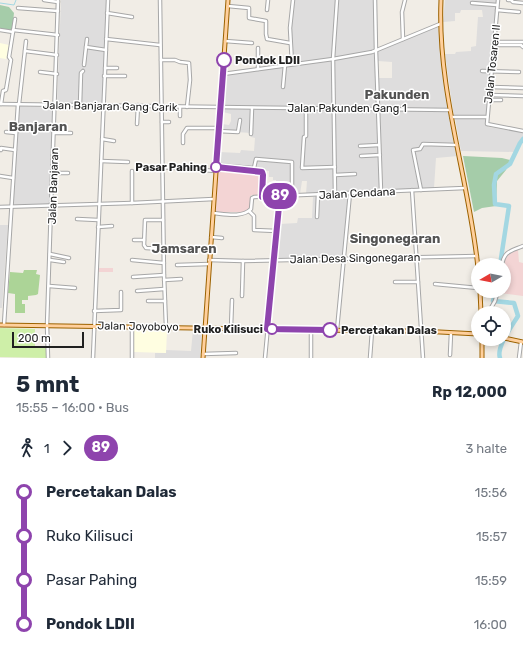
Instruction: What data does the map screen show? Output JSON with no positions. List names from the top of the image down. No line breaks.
{"streets":{"main road":["Jalan Joyoboyo"],"street":["Jalan Tosaren II","Jalan Banjaran Gang Carik","Jalan Pakunden Gang 1","Jalan Banjaran","Jalan Cendana","Jalan Desa Singonegaran"]},"crossings":[["Jalan Banjaran Gang Carik","Jalan Pakunden Gang 1"],["Jalan Banjaran Gang Carik","Jalan Banjaran"],["Jalan Banjaran","Jalan Joyoboyo"]],"districts":["Pakunden","Banjaran","Singonegaran","Jamsaren"],"places":["Pondok LDII","Pasar Pahing","Ruko Kilisuci","Percetakan Dalas"],"lines":["bus line 89"],"scale_bar":"200 m","north":"left","page":{"on_map":"89","scale":"200 m","heading":["5 mnt","15:55 – 16:00 · Bus","Rp 12,000"],"legs":["1","89","3 halte"],"list":[{"name":"Percetakan Dalas","value":"15:56"},{"name":"Ruko Kilisuci","value":"15:57"},{"name":"Pasar Pahing","value":"15:59"},{"name":"Pondok LDII","value":"16:00"}]}}
